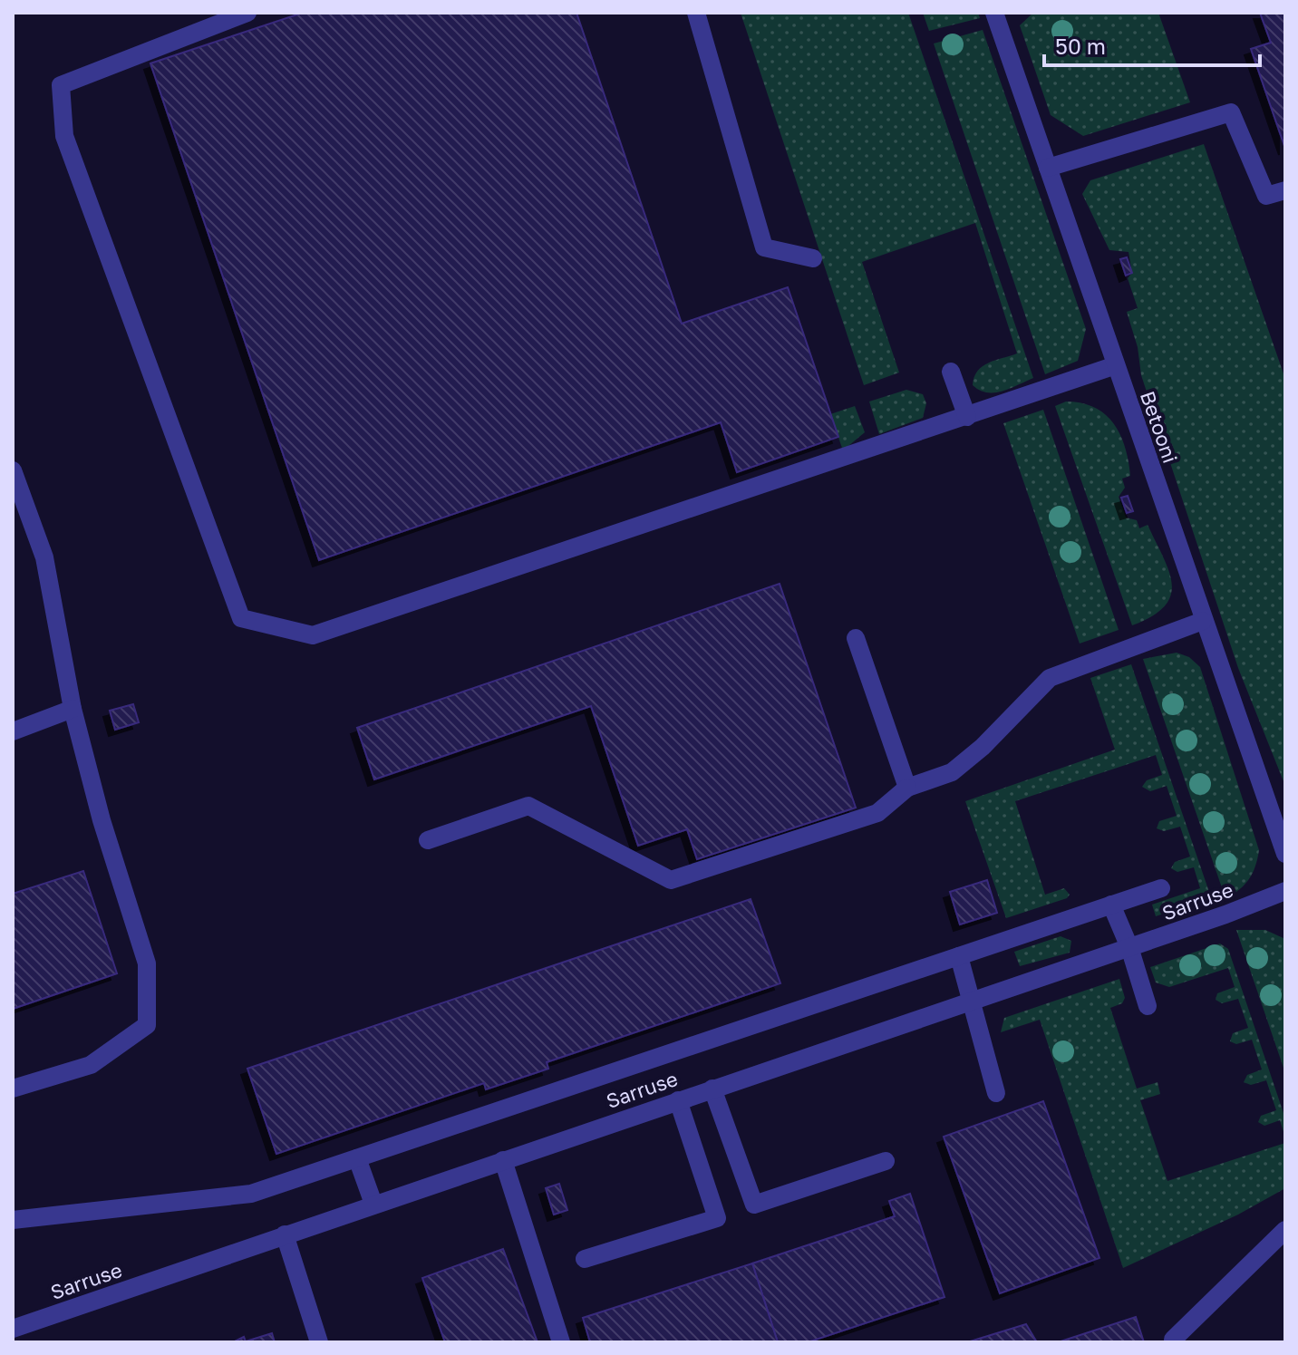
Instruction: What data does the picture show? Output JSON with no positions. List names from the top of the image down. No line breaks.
{"streets":{"street":["Betooni","Sarruse"]},"scale_bar":"50 m"}
